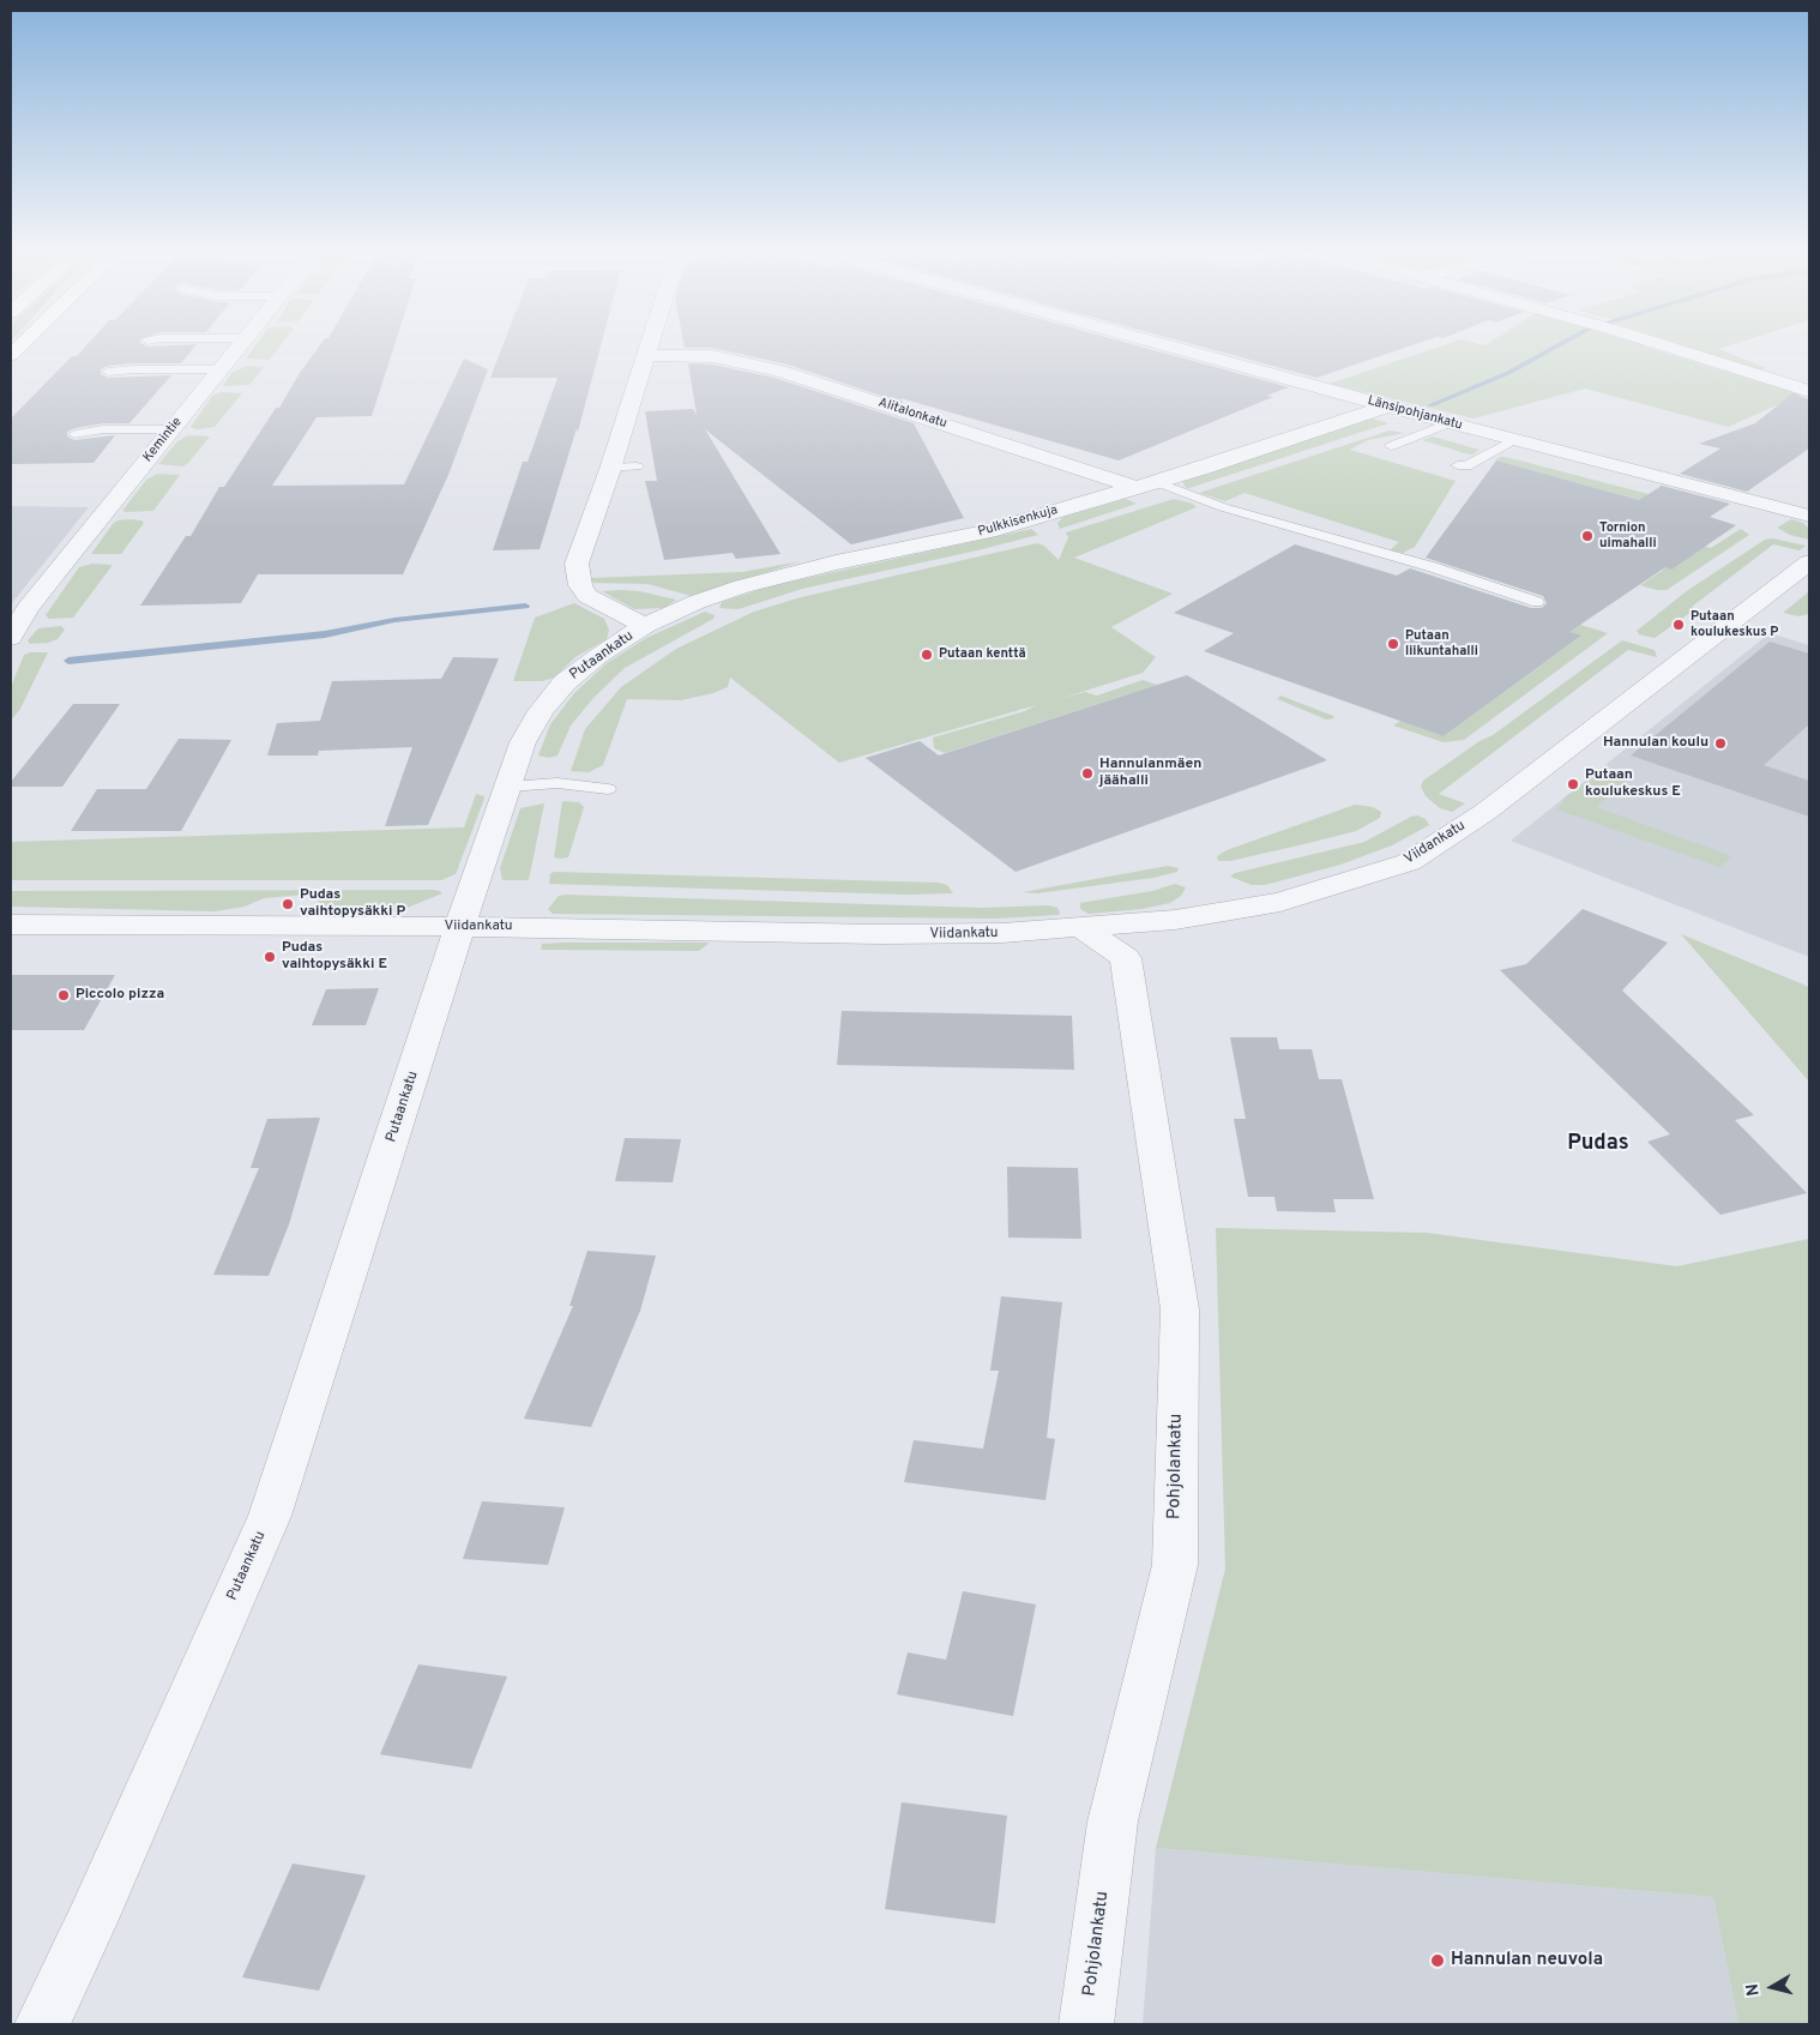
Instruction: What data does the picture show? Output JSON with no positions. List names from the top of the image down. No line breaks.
{"streets":{"street":["Alitalonkatu","Länsipohjankatu","Kemintie","Pulkkisenkuja","Putaankatu","Viidankatu","Pohjolankatu"]},"crossings":[["Alitalonkatu","Pulkkisenkuja"],["Alitalonkatu","Putaankatu"],["Länsipohjankatu","Pulkkisenkuja"],["Pulkkisenkuja","Putaankatu"],["Putaankatu","Viidankatu"],["Viidankatu","Pohjolankatu"]],"districts":["Pudas"],"places":["Tornion uimahalli","Putaan koulukeskus P","Putaan liikuntahalli","Putaan kenttä","Hannulan koulu","Hannulanmäen jäähalli","Putaan koulukeskus E","Pudas vaihtopysäkki P","Pudas vaihtopysäkki E","Piccolo pizza","Hannulan neuvola"],"north":"left"}
